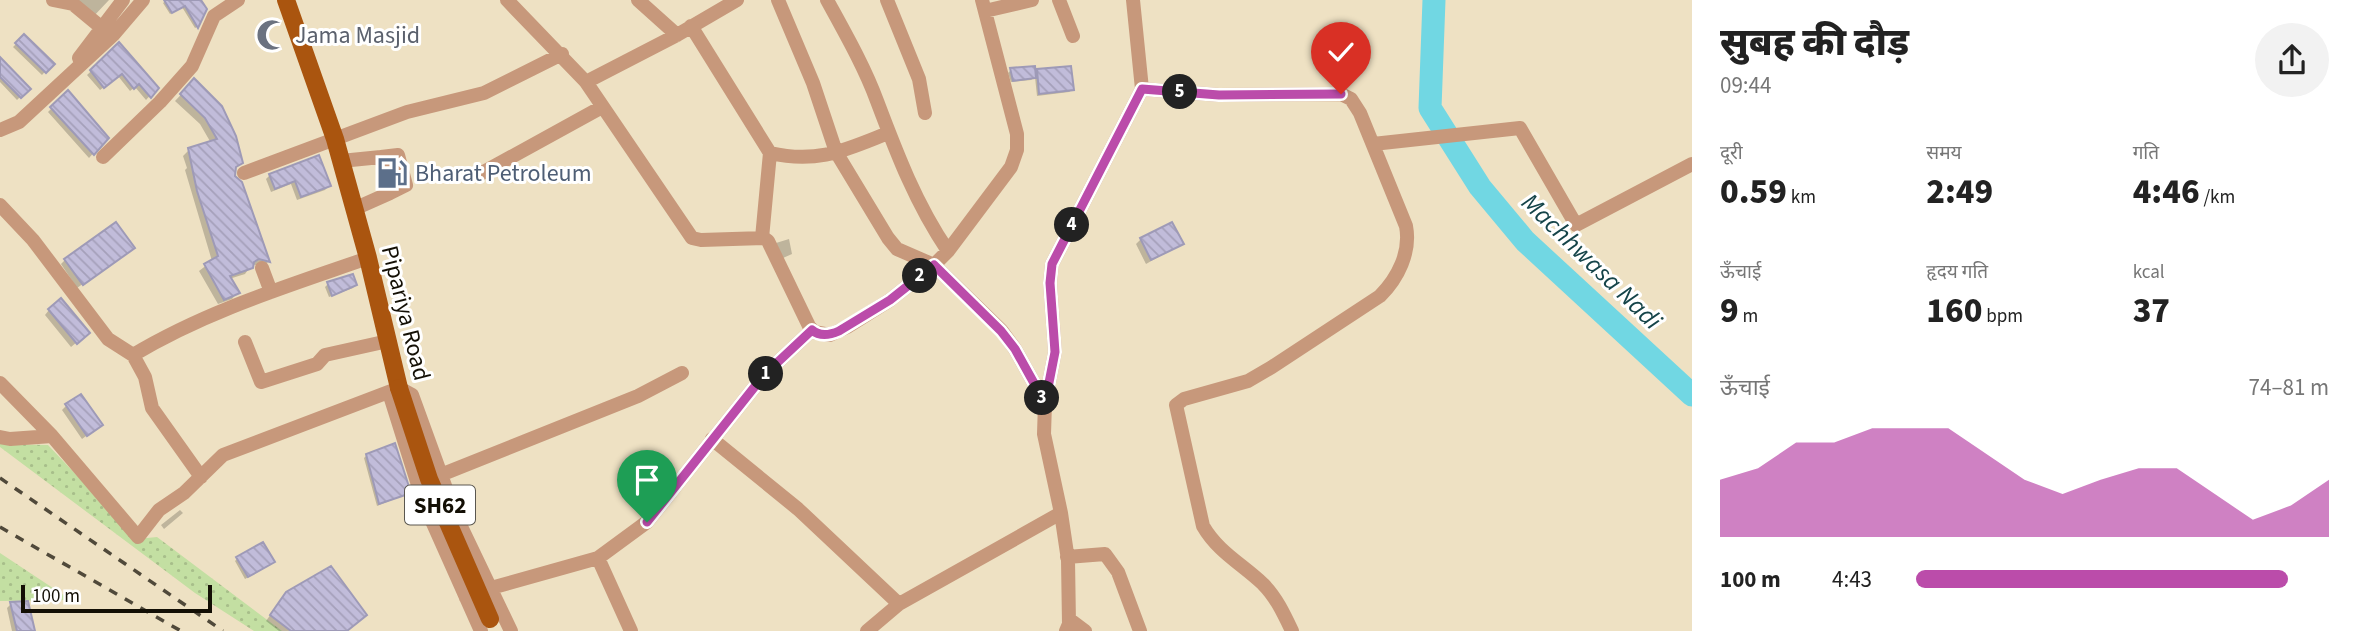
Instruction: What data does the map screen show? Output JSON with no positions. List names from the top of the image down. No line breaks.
{"streets":{"main road":["Pipariya Road","SH62"]},"water":["Machhwasa Nadi"],"places":{"mosque":["Jama Masjid"],"fuel station":["Bharat Petroleum"]},"scale_bar":"100 m","page":{"heading":["सुबह की दौड़","09:44"],"pins":["5","4","2","1","3"],"stats":[["दूरी","0.59 km"],["समय","2:49"],["गति","4:46 /km"],["ऊँचाई","9 m"],["हृदय गति","160 bpm"],["kcal","37"]],"chart":["ऊँचाई","74–81 m"],"list":[{"name":"100 m","note":"4:43"}],"scale":"100 m"}}
